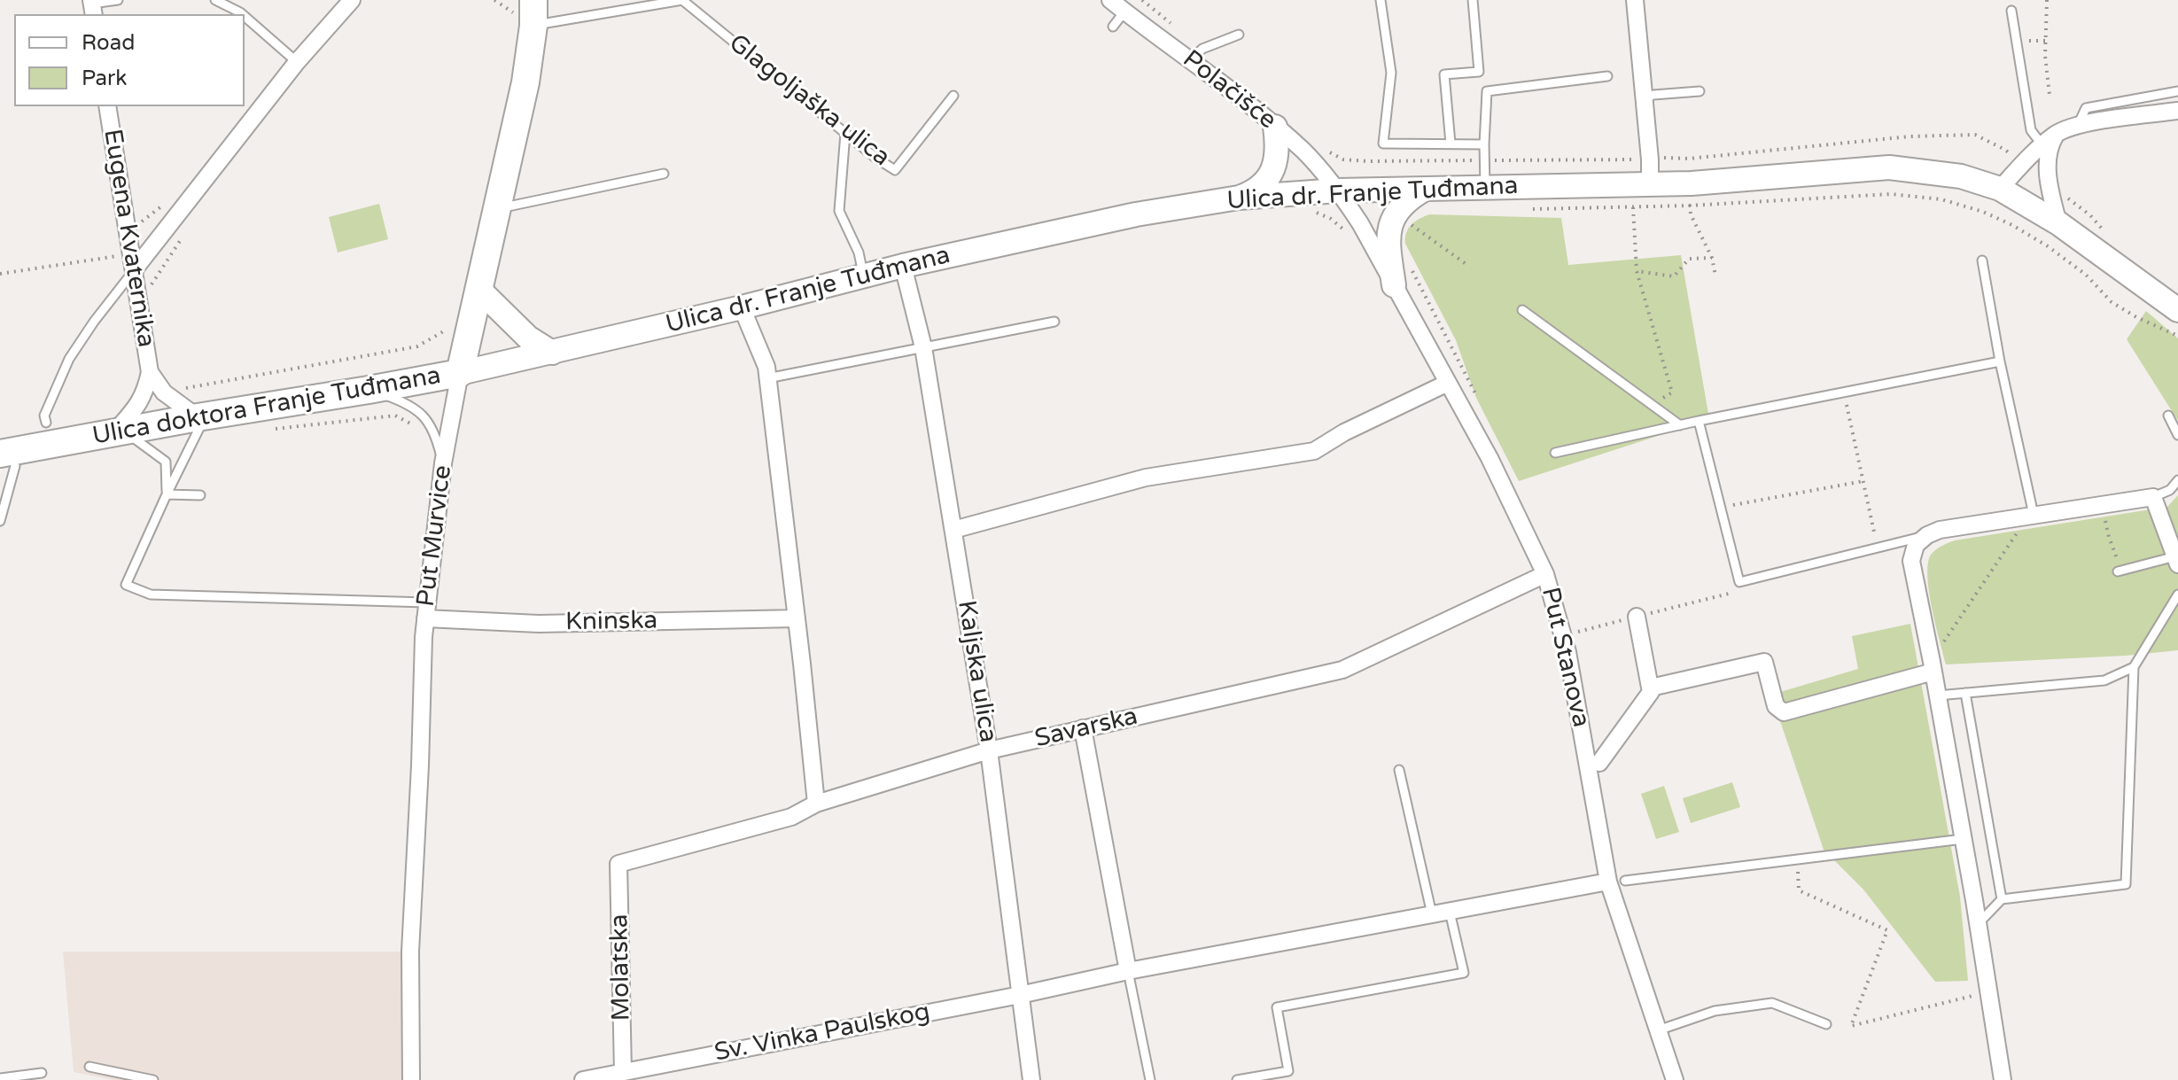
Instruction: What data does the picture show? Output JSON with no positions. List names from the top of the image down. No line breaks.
{"streets":{"main road":["Ulica dr. Franje Tuđmana","Ulica doktora Franje Tuđmana","Put Murvice"],"street":["Polačišće","Eugena Kvaternika","Kninska","Put Stanova","Kaljska ulica","Savarska","Molatska","Sv. Vinka Paulskog"],"lane":["Glagoljaška ulica"]},"crossings":[["Polačišće","Ulica dr. Franje Tuđmana"],["Polačišće","Put Stanova"],["Glagoljaška ulica","Put Murvice"],["Ulica dr. Franje Tuđmana","Ulica doktora Franje Tuđmana"],["Ulica dr. Franje Tuđmana","Put Murvice"],["Ulica dr. Franje Tuđmana","Put Stanova"],["Ulica dr. Franje Tuđmana","Kaljska ulica"],["Eugena Kvaternika","Ulica doktora Franje Tuđmana"],["Ulica doktora Franje Tuđmana","Put Murvice"],["Put Murvice","Kninska"],["Put Stanova","Savarska"],["Put Stanova","Sv. Vinka Paulskog"],["Kaljska ulica","Savarska"],["Kaljska ulica","Sv. Vinka Paulskog"],["Savarska","Molatska"],["Molatska","Sv. Vinka Paulskog"]],"legend":["Road","Park"]}
